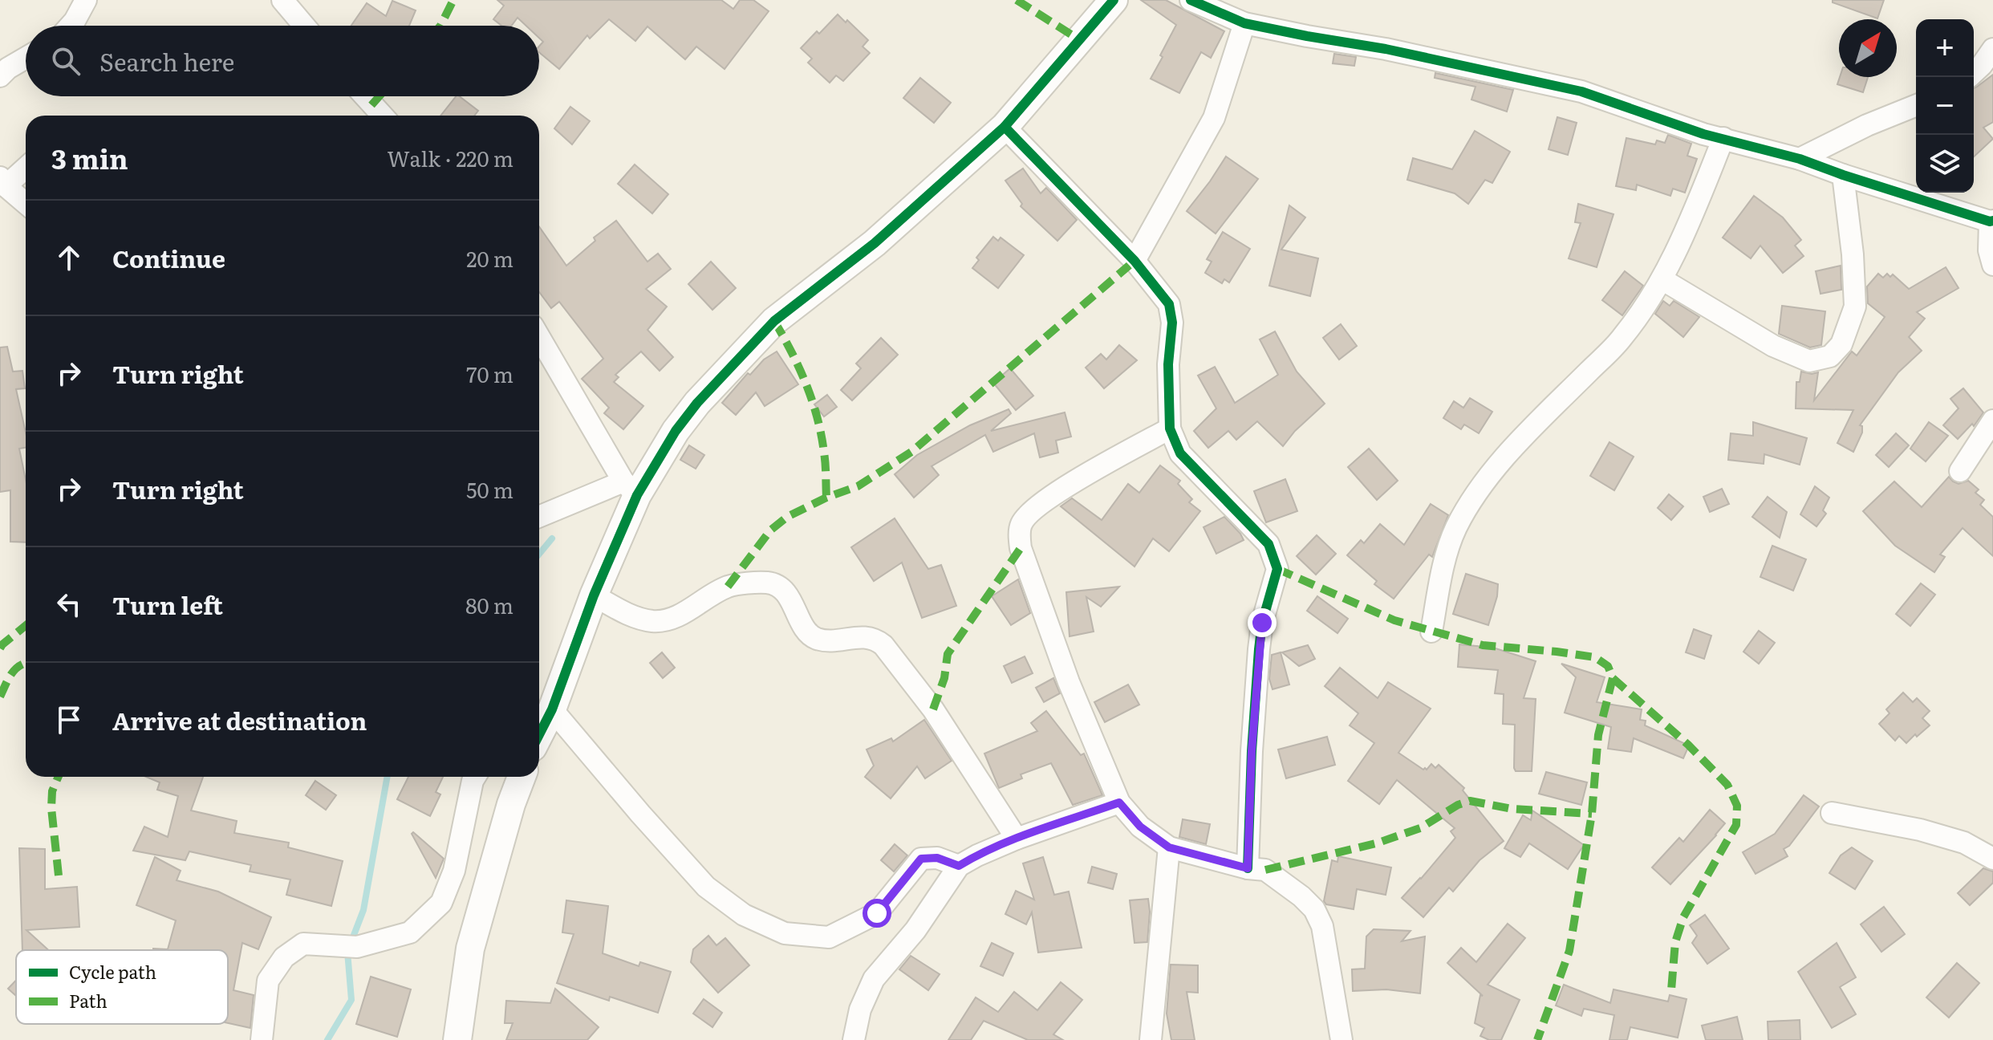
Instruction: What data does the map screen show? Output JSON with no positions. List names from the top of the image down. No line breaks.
{"legend":["Cycle path","Path"],"north":"top right","page":{"map_buttons":["+","−"],"search":"Search here","heading":["3 min","Walk · 220 m"],"list":[["Continue","20 m"],["Turn right","70 m"],["Turn right","50 m"],["Turn left","80 m"],"Arrive at destination"]}}
